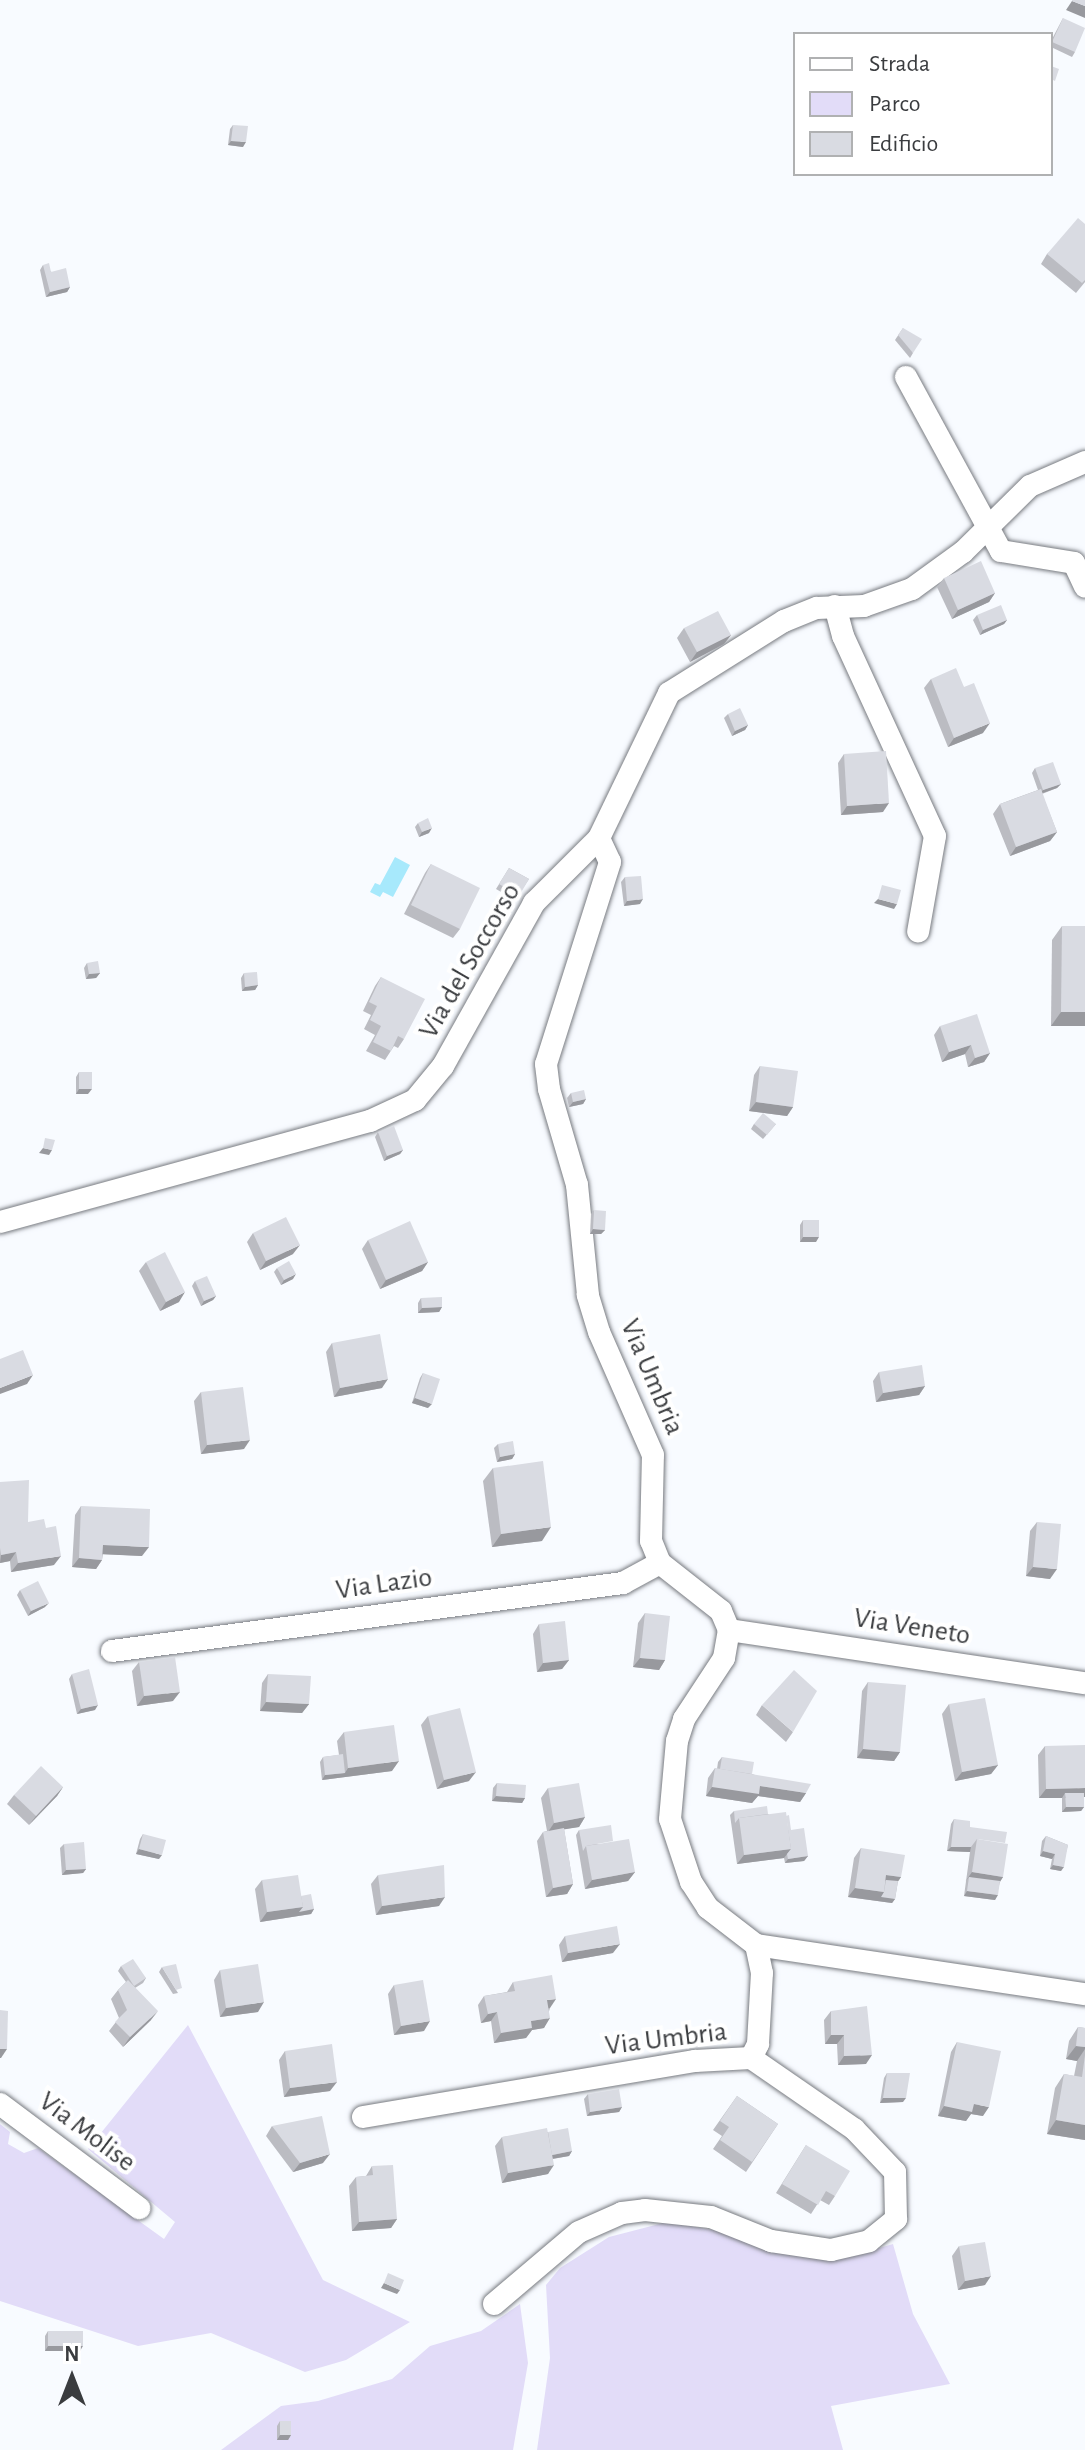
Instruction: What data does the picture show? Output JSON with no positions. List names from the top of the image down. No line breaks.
{"streets":{"street":["Via del Soccorso","Via Umbria","Via Lazio","Via Veneto","Via Molise"]},"crossings":[["Via del Soccorso","Via Umbria"],["Via Umbria","Via Lazio"]],"legend":["Strada","Parco","Edificio"],"north":"top"}
